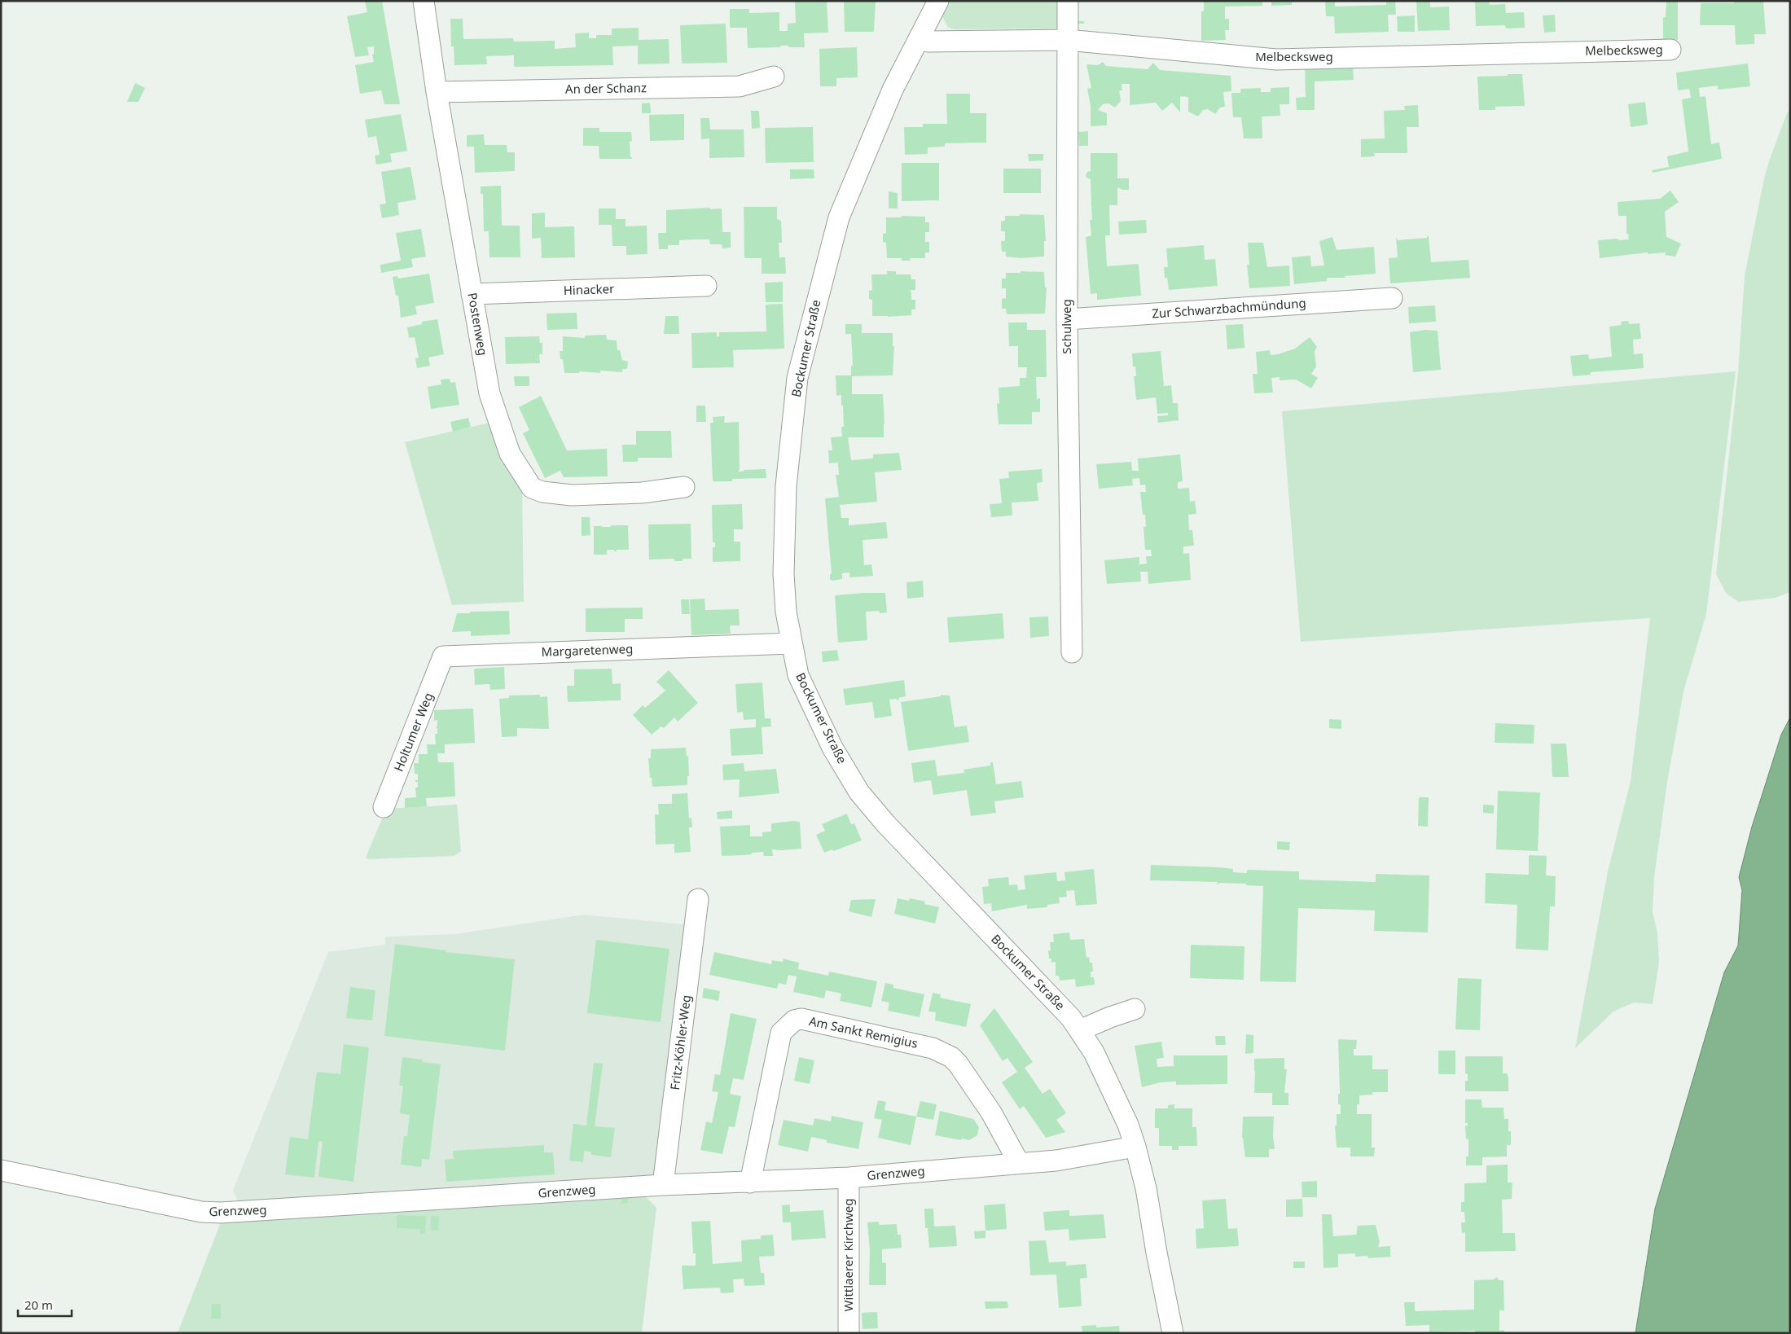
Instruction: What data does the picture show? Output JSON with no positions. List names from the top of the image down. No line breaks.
{"streets":{"street":["Melbecksweg","An der Schanz","Hinacker","Zur Schwarzbachmündung","Postenweg","Schulweg","Bockumer Straße","Margaretenweg","Holtumer Weg","Am Sankt Remigius","Fritz-Köhler-Weg","Grenzweg","Wittlaerer Kirchweg"]},"crossings":[["Melbecksweg","Schulweg"],["Melbecksweg","Bockumer Straße"],["An der Schanz","Postenweg"],["Hinacker","Postenweg"],["Zur Schwarzbachmündung","Schulweg"],["Bockumer Straße","Margaretenweg"],["Bockumer Straße","Grenzweg"],["Margaretenweg","Holtumer Weg"],["Am Sankt Remigius","Grenzweg"],["Fritz-Köhler-Weg","Grenzweg"],["Grenzweg","Wittlaerer Kirchweg"]],"scale_bar":"20 m"}
